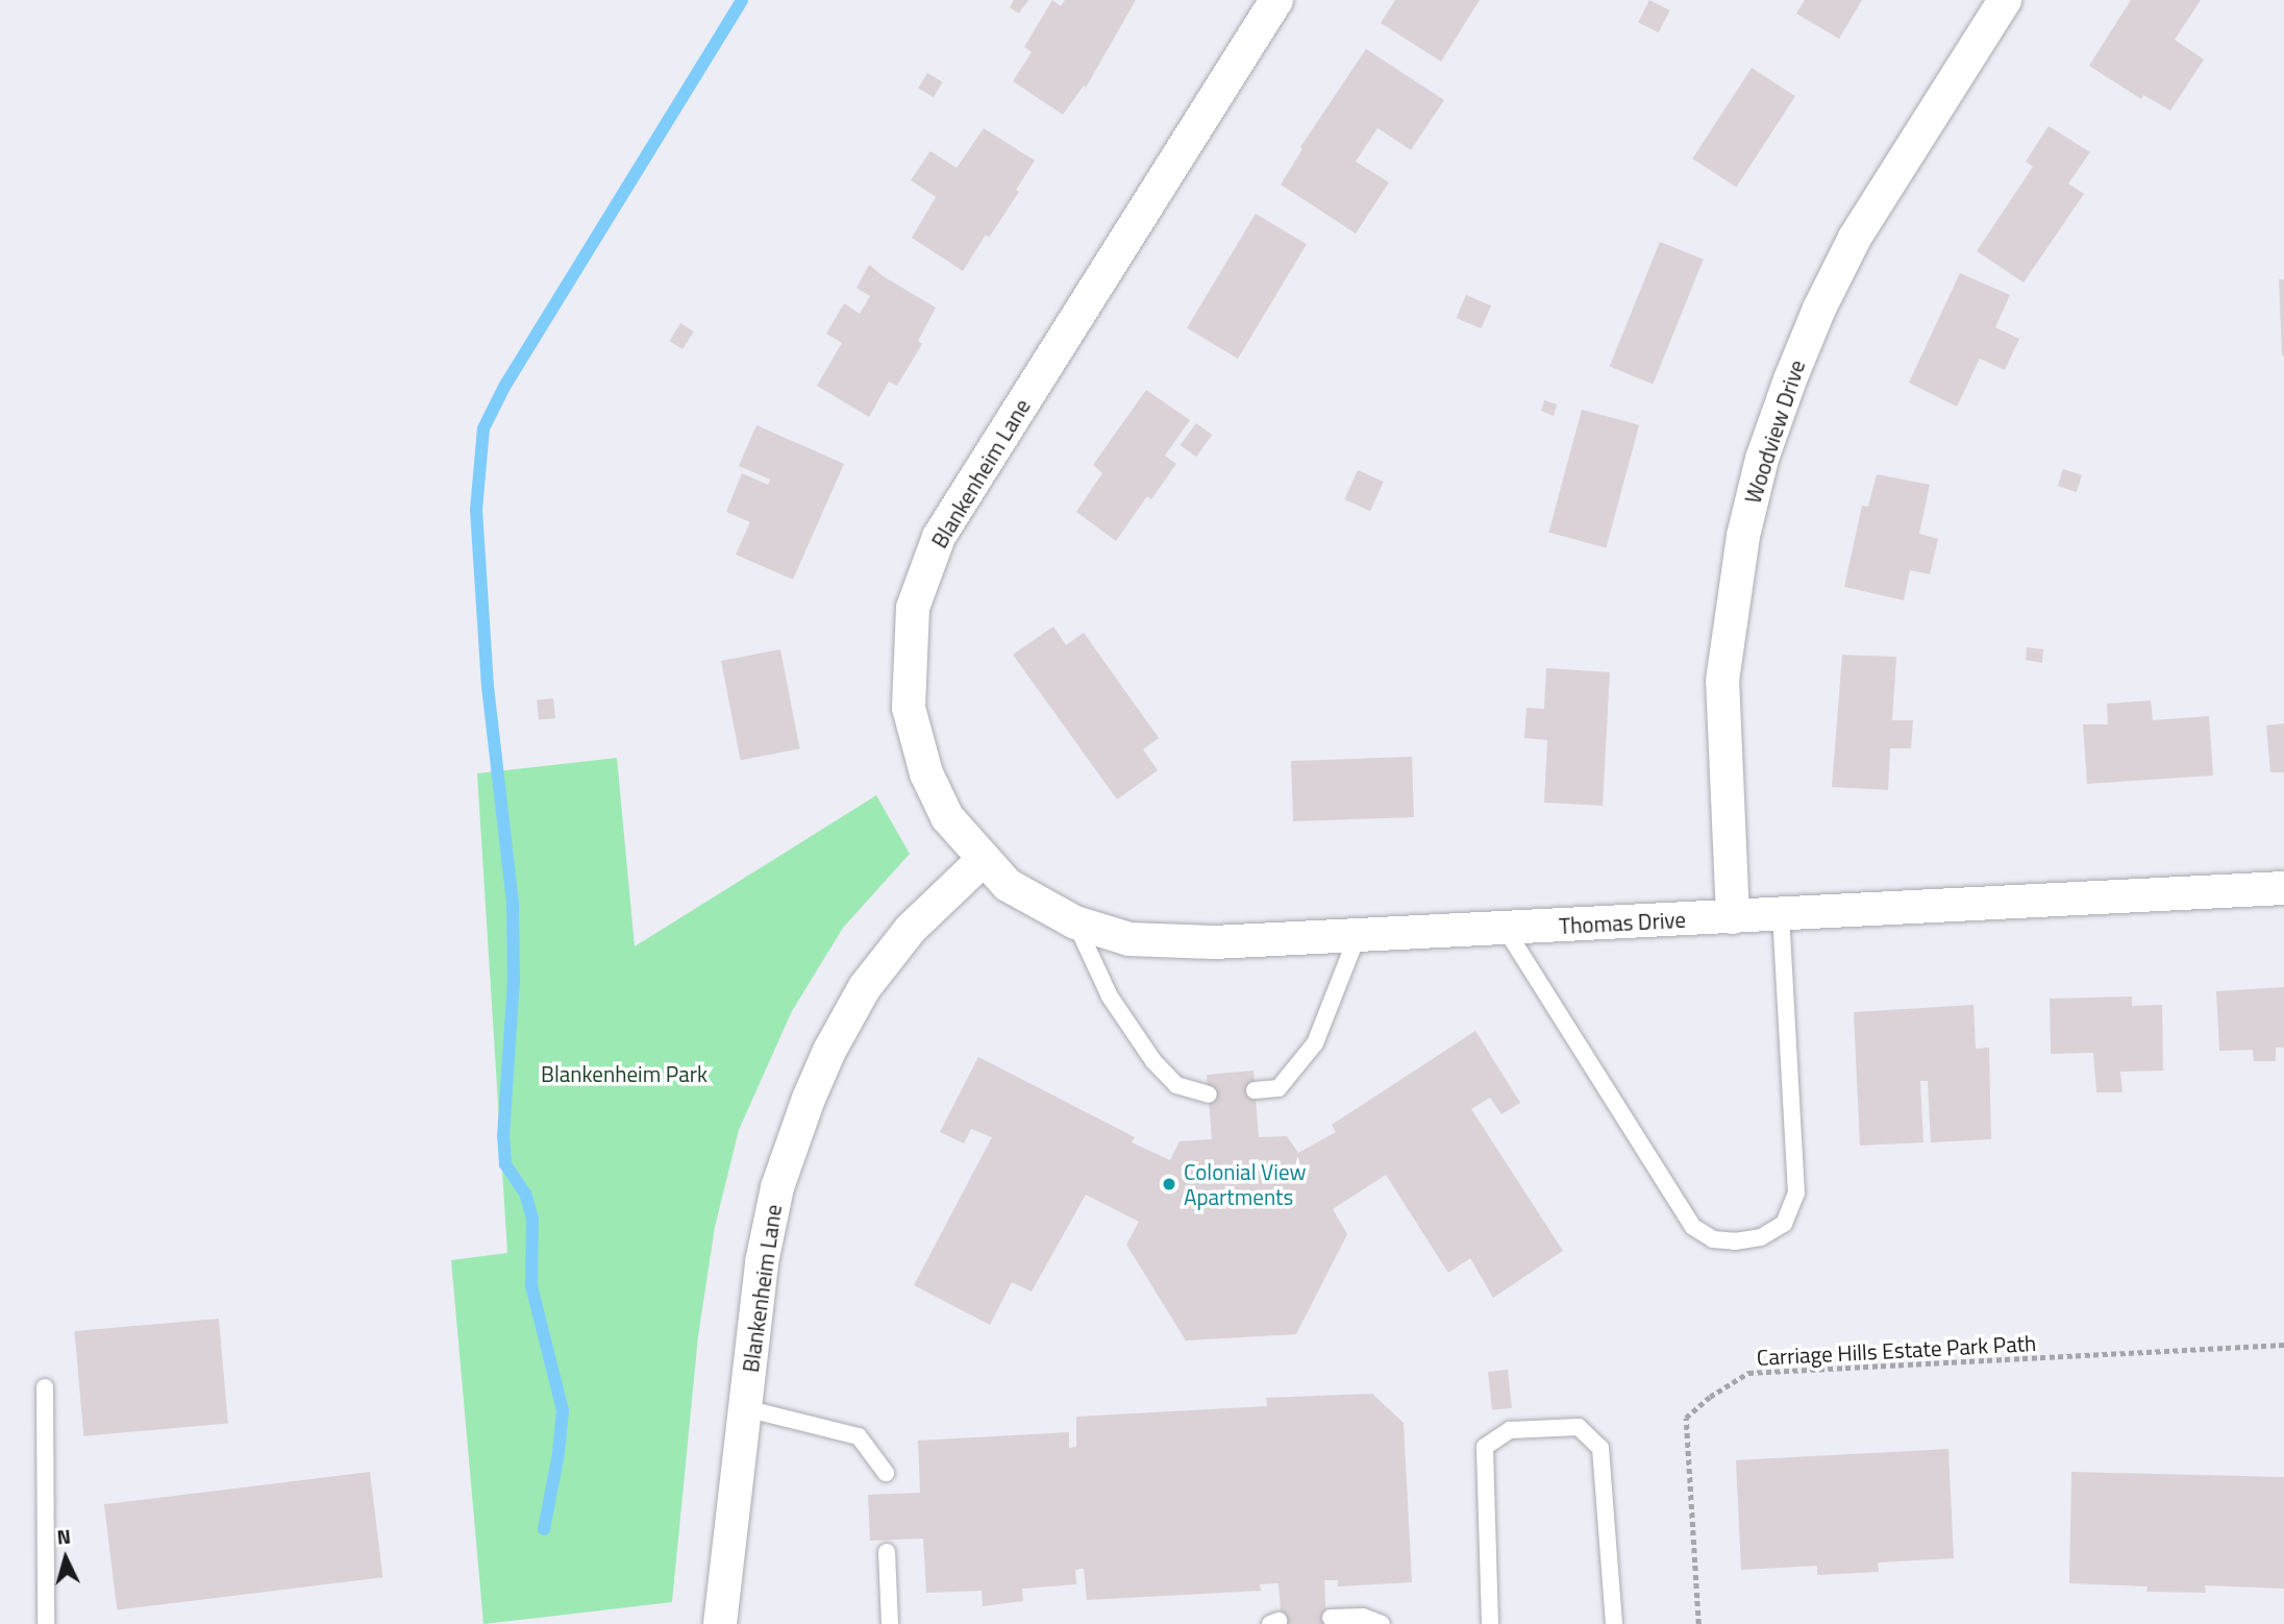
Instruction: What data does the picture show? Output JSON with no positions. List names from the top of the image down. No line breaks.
{"streets":{"street":["Woodview Drive","Blankenheim Lane","Thomas Drive"],"path":["Carriage Hills Estate Park Path"]},"crossings":[["Woodview Drive","Thomas Drive"],["Blankenheim Lane","Thomas Drive"]],"parks":["Blankenheim Park"],"places":["Colonial View Apartments"],"north":"top"}
